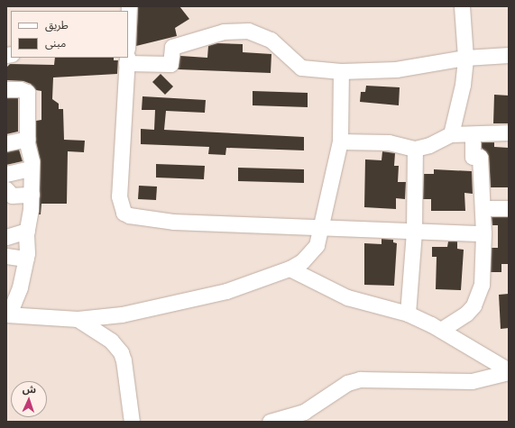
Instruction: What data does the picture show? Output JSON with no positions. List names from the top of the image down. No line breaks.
{"legend":["طريق","مبنى"],"north":"top"}
